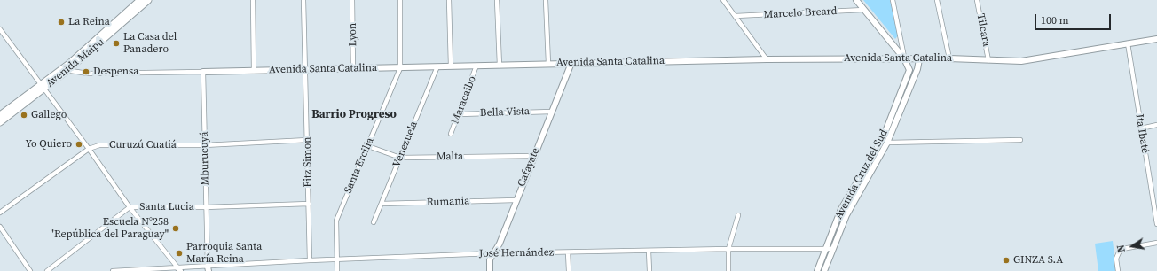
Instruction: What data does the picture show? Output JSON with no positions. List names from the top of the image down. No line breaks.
{"streets":{"main road":["Avenida Maipú"],"street":["Marcelo Breard","Tilcara","Lyon","Avenida Santa Catalina","Maracaibo","Bella Vista","Ita Ibaté","Venezuela","Curuzú Cuatiá","Malta","Mburucuyá","Fitz Simon","Santa Ercilia","Cafayate","Avenida Cruz del Sud","Rumania","Santa Lucia","José Hernández"]},"crossings":[["Tilcara","Avenida Santa Catalina"],["Lyon","Avenida Santa Catalina"],["Avenida Santa Catalina","Avenida Maipú"],["Avenida Santa Catalina","Maracaibo"],["Avenida Santa Catalina","Ita Ibaté"],["Avenida Santa Catalina","Venezuela"],["Avenida Santa Catalina","Mburucuyá"],["Avenida Santa Catalina","Fitz Simon"],["Avenida Santa Catalina","Santa Ercilia"],["Avenida Santa Catalina","Cafayate"],["Avenida Santa Catalina","Avenida Cruz del Sud"],["Maracaibo","Bella Vista"],["Bella Vista","Cafayate"],["Venezuela","Malta"],["Venezuela","Rumania"],["Curuzú Cuatiá","Mburucuyá"],["Curuzú Cuatiá","Fitz Simon"],["Malta","Santa Ercilia"],["Malta","Cafayate"],["Mburucuyá","Santa Lucia"],["Mburucuyá","José Hernández"],["Fitz Simon","Santa Lucia"],["Fitz Simon","José Hernández"],["Santa Ercilia","José Hernández"],["Cafayate","Rumania"],["Cafayate","José Hernández"],["Avenida Cruz del Sud","José Hernández"]],"districts":["Barrio Progreso"],"places":["La Reina","La Casa del Panadero","Despensa","Gallego","Yo Quiero","Escuela N°258 \"República del Paraguay\"","Parroquia Santa María Reina","GINZA S.A"],"scale_bar":"100 m","north":"left"}
